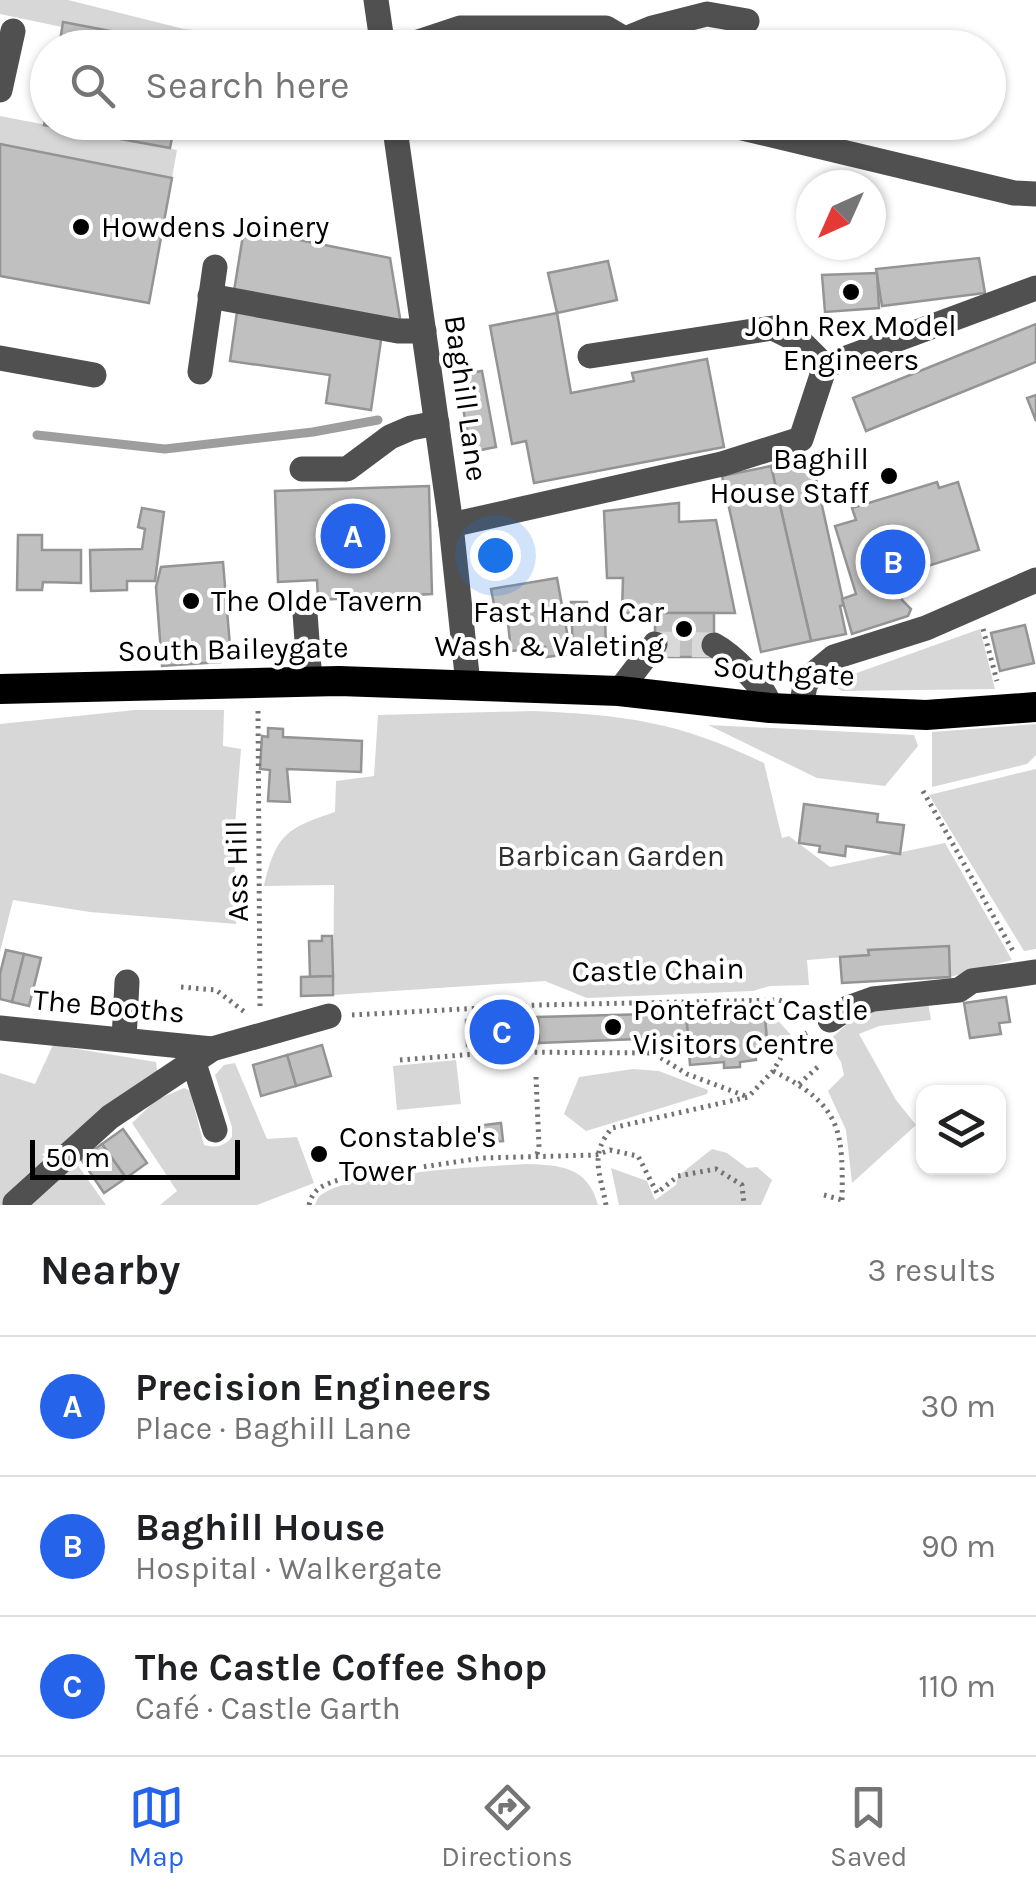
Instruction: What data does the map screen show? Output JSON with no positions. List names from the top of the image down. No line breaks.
{"streets":{"highway":["South Baileygate","Southgate"],"street":["Baghill Lane","The Booths"],"path":["Ass Hill","Castle Chain"]},"crossings":[["Baghill Lane","South Baileygate"],["Baghill Lane","Southgate"],["South Baileygate","Southgate"]],"parks":["Barbican Garden"],"places":["Howdens Joinery","John Rex Model Engineers","Baghill House Staff","The Olde Tavern","Fast Hand Car Wash & Valeting","Pontefract Castle Visitors Centre","Constable's Tower"],"scale_bar":"50 m","north":"bottom left","page":{"search":"Search here","pins":["A","B","C"],"scale":"50 m","heading":["Nearby","3 results"],"list":[{"mark":"A","name":"Precision Engineers","note":"Place · Baghill Lane","value":"30 m"},{"mark":"B","name":"Baghill House","note":"Hospital · Walkergate","value":"90 m"},{"mark":"C","name":"The Castle Coffee Shop","note":"Café · Castle Garth","value":"110 m"}],"nav":["Map","Directions","Saved"]}}
